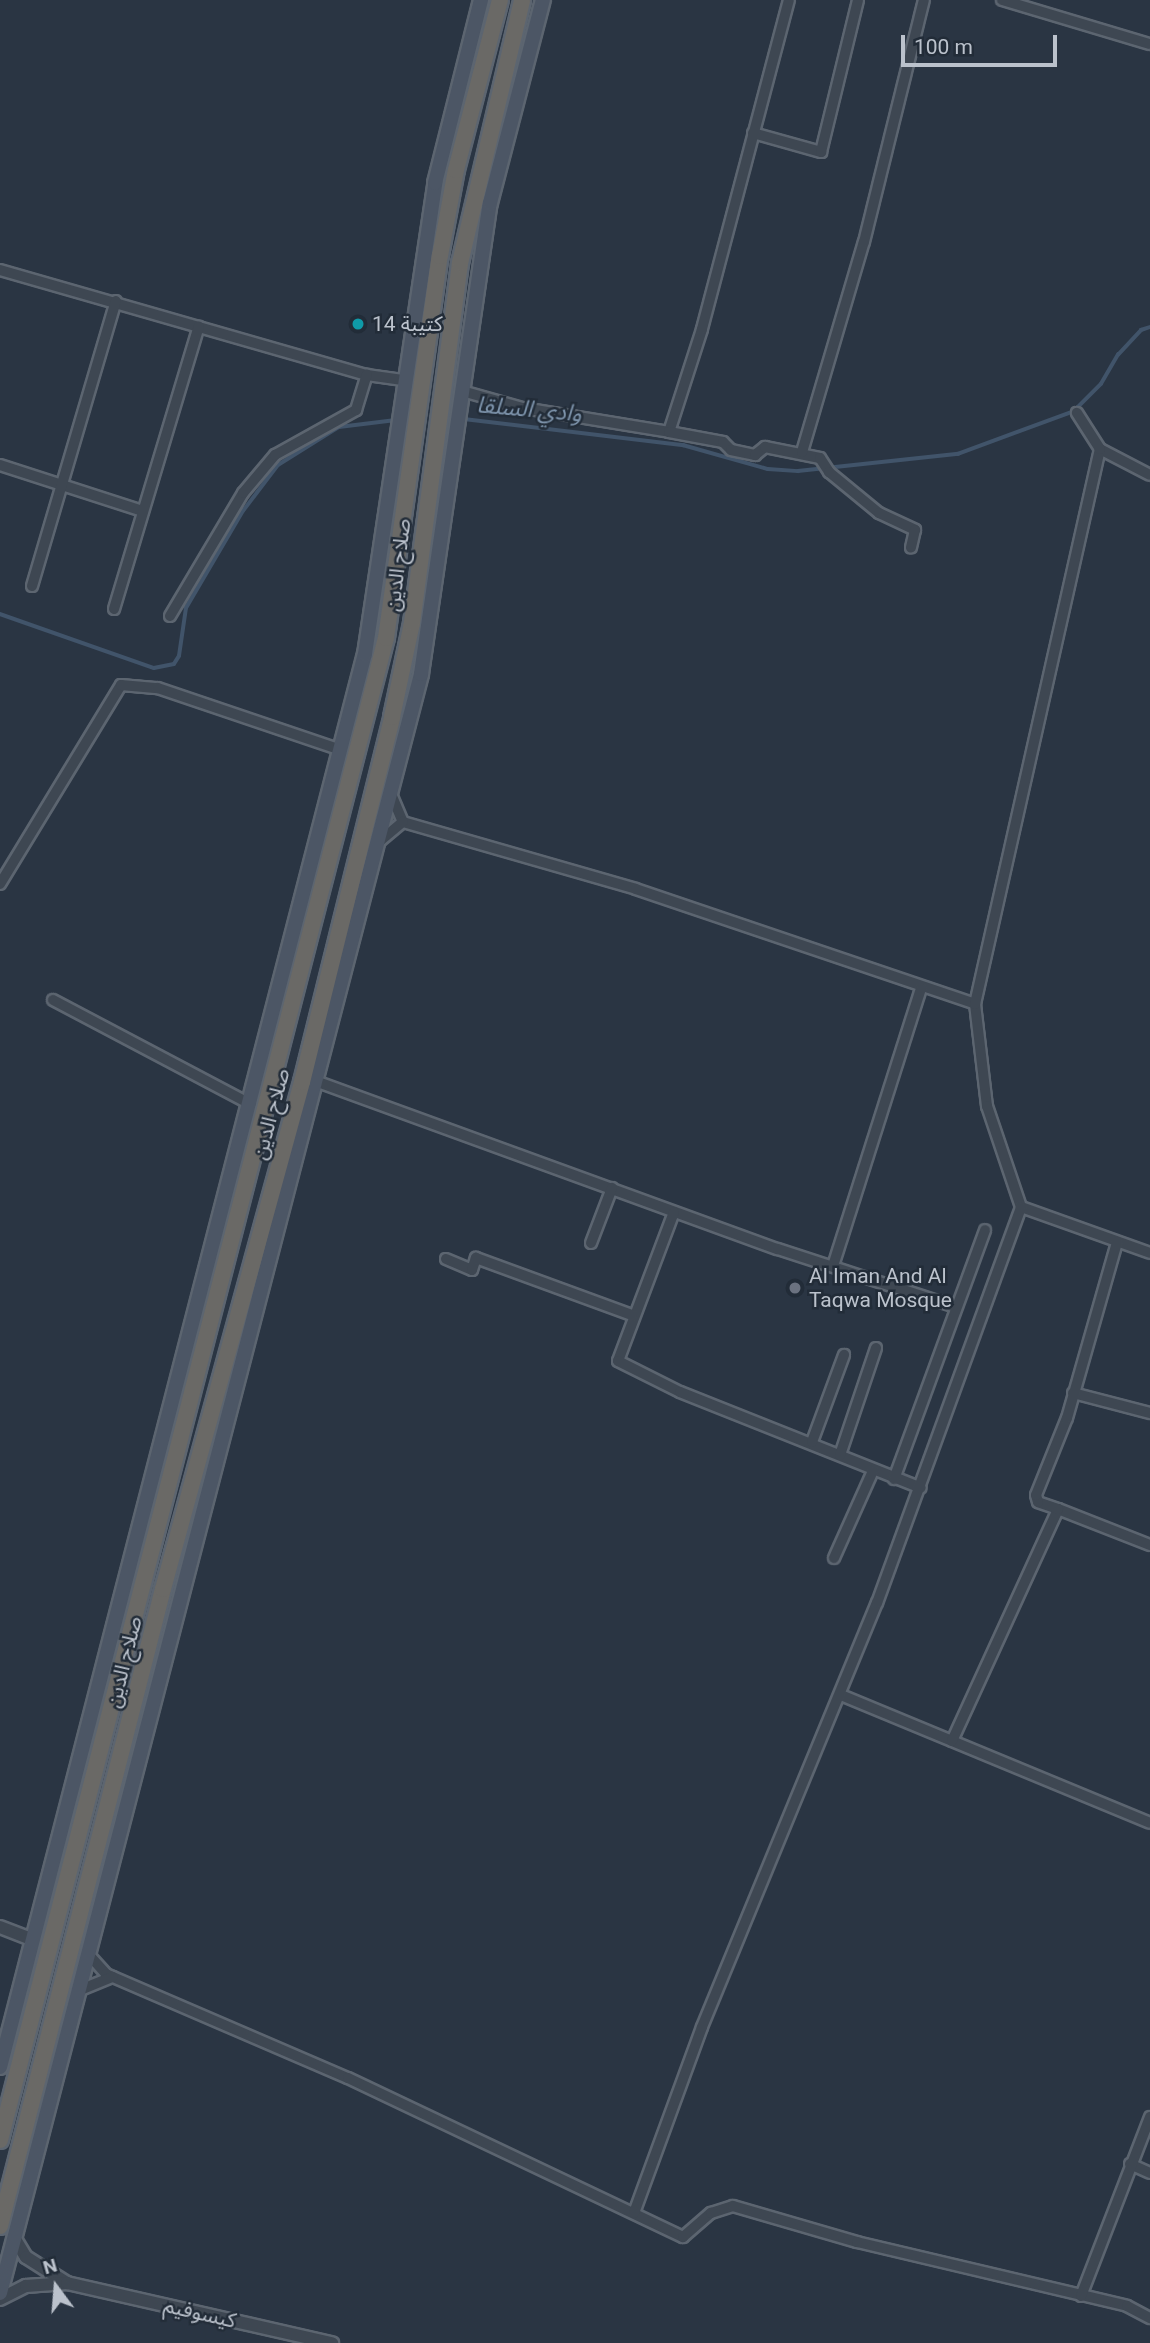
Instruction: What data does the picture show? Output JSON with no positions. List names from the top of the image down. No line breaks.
{"streets":{"highway":["صلاح الدين"],"street":["كيسوفيم"]},"water":["وادي السلقا"],"places":["كتيبة 14","Al Iman And Al Taqwa Mosque"],"scale_bar":"100 m","north":"top"}
